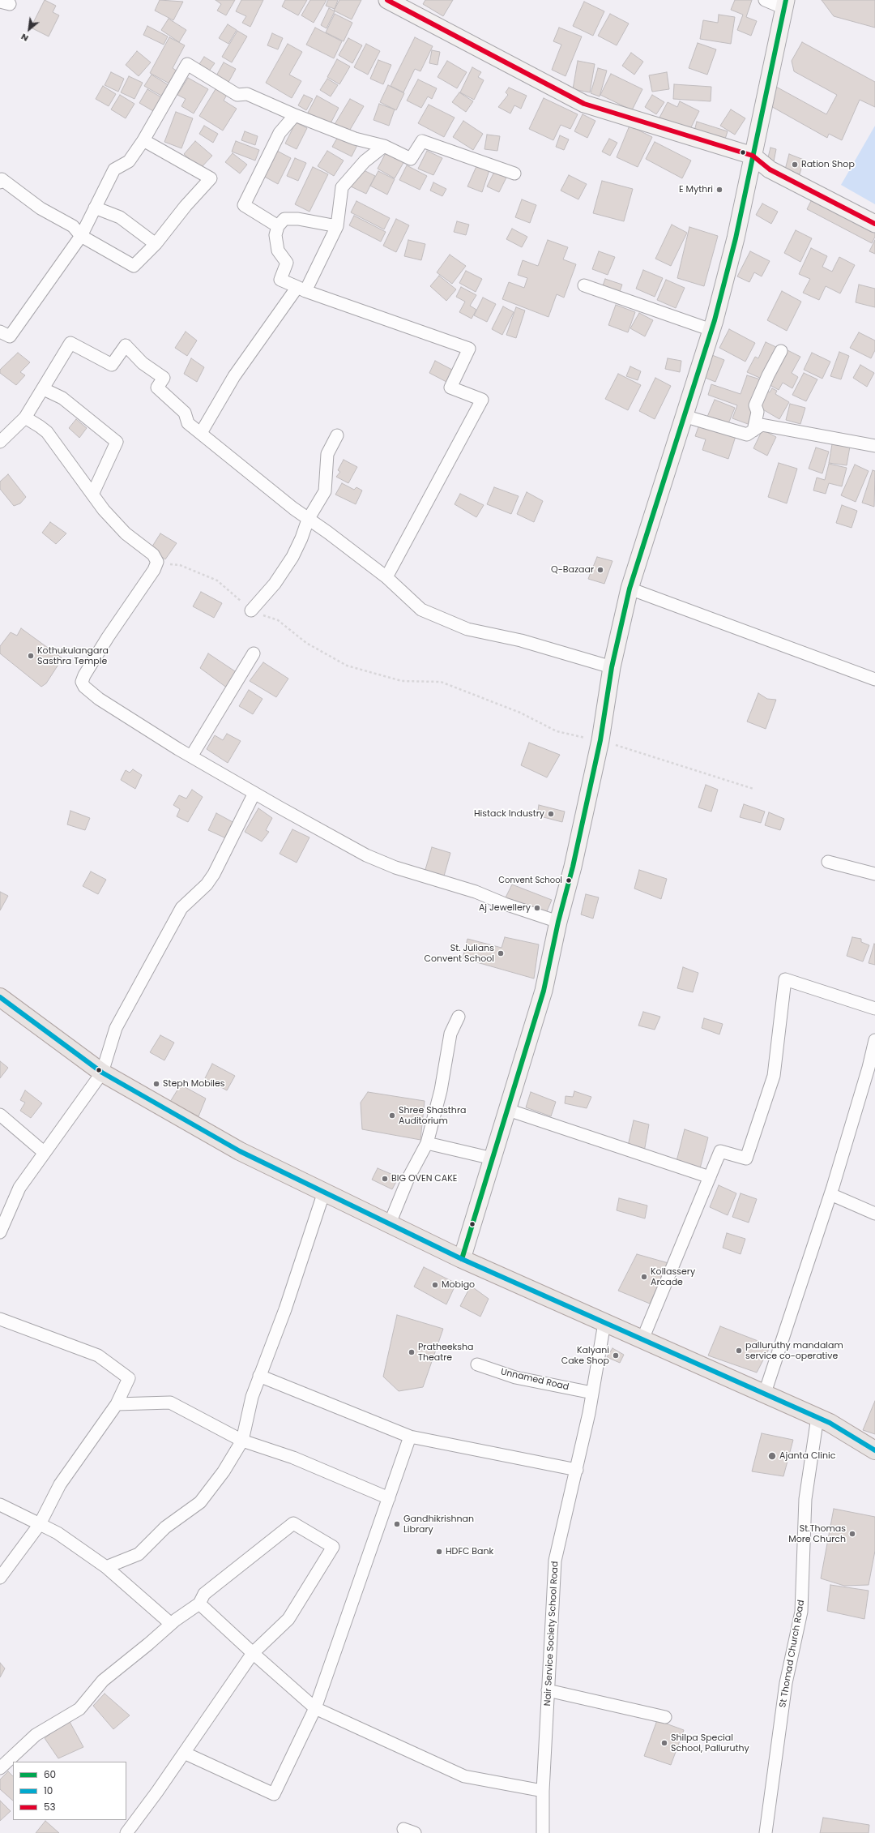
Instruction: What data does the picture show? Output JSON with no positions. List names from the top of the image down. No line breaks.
{"streets":{"street":["Unnamed Road","Nair Service Society School Road","St Thomad Church Road"]},"crossings":[["Unnamed Road","Nair Service Society School Road"]],"places":["Ration Shop","E Mythri","Q-Bazaar","Kothukulangara Sasthra Temple","Histack Industry","Convent School","Aj Jewellery","St. Julians Convent School","Steph Mobiles","Shree Shasthra Auditorium","BIG OVEN CAKE","Kollassery Arcade","Mobigo","palluruthy mandalam service co-operative","Pratheeksha Theatre","Kalyani Cake Shop","Ajanta Clinic","Gandhikrishnan Library","St.Thomas More Church","HDFC Bank","Shilpa Special School, Palluruthy"],"lines":["transit line 60","transit line 53","transit line 10"],"legend":["60","10","53"],"north":"bottom left"}
